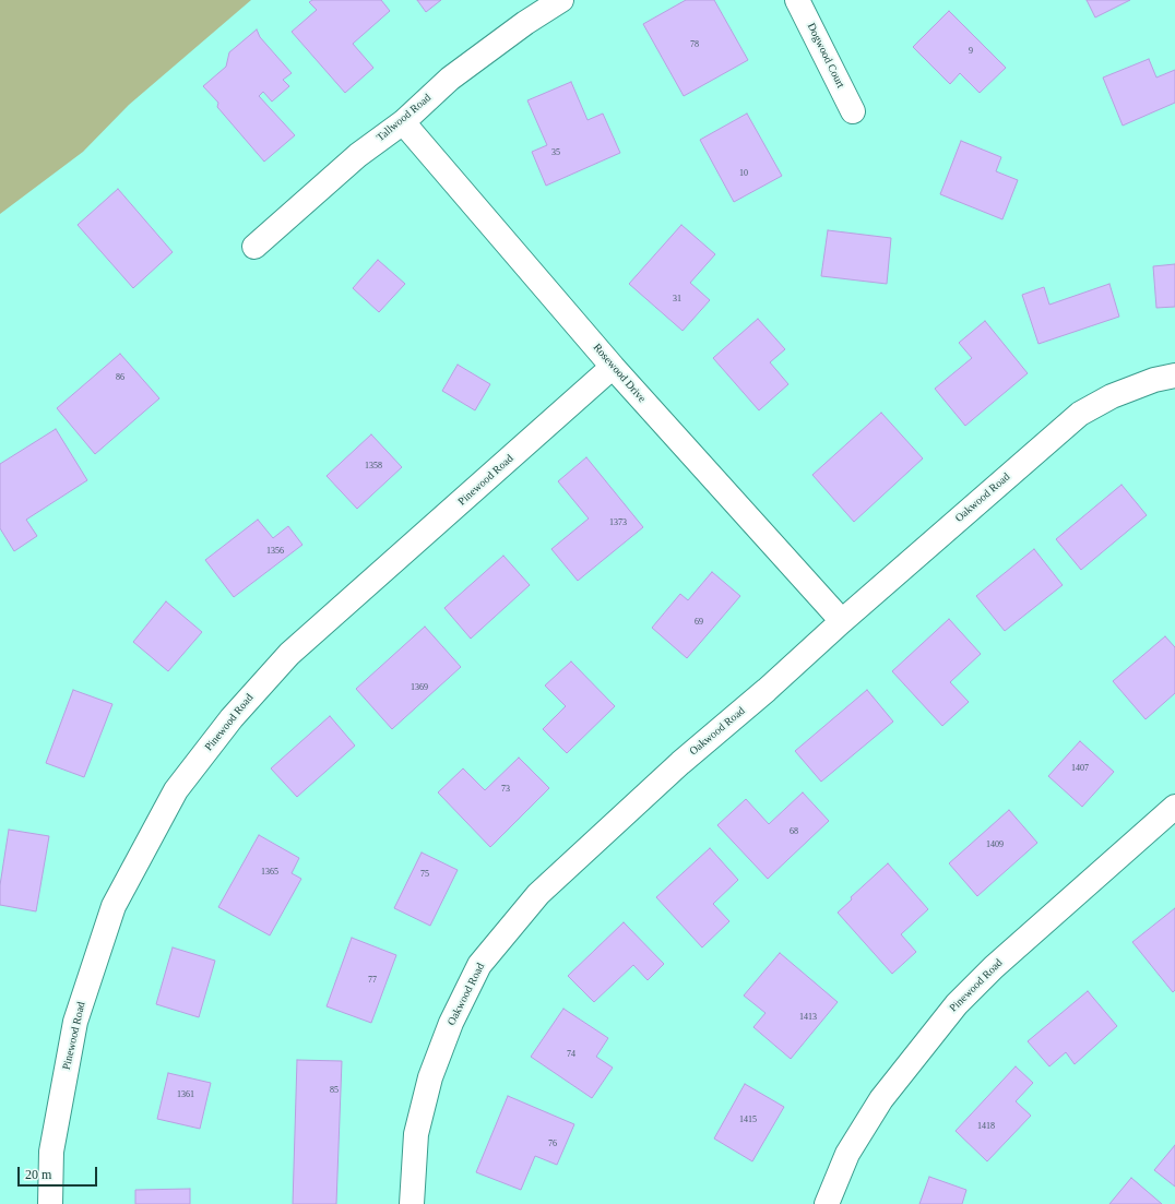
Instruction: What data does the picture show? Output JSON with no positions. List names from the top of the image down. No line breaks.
{"streets":{"street":["Dogwood Court","Tallwood Road","Rosewood Drive","Pinewood Road","Oakwood Road"]},"crossings":[["Tallwood Road","Rosewood Drive"],["Rosewood Drive","Pinewood Road"],["Rosewood Drive","Oakwood Road"]],"house_numbers":["78","9","35","10","31","86","1358","1373","1356","69","1369","1407","73","68","1409","1365","75","77","1413","74","85","1361","1415","1418","76"],"scale_bar":"20 m"}
